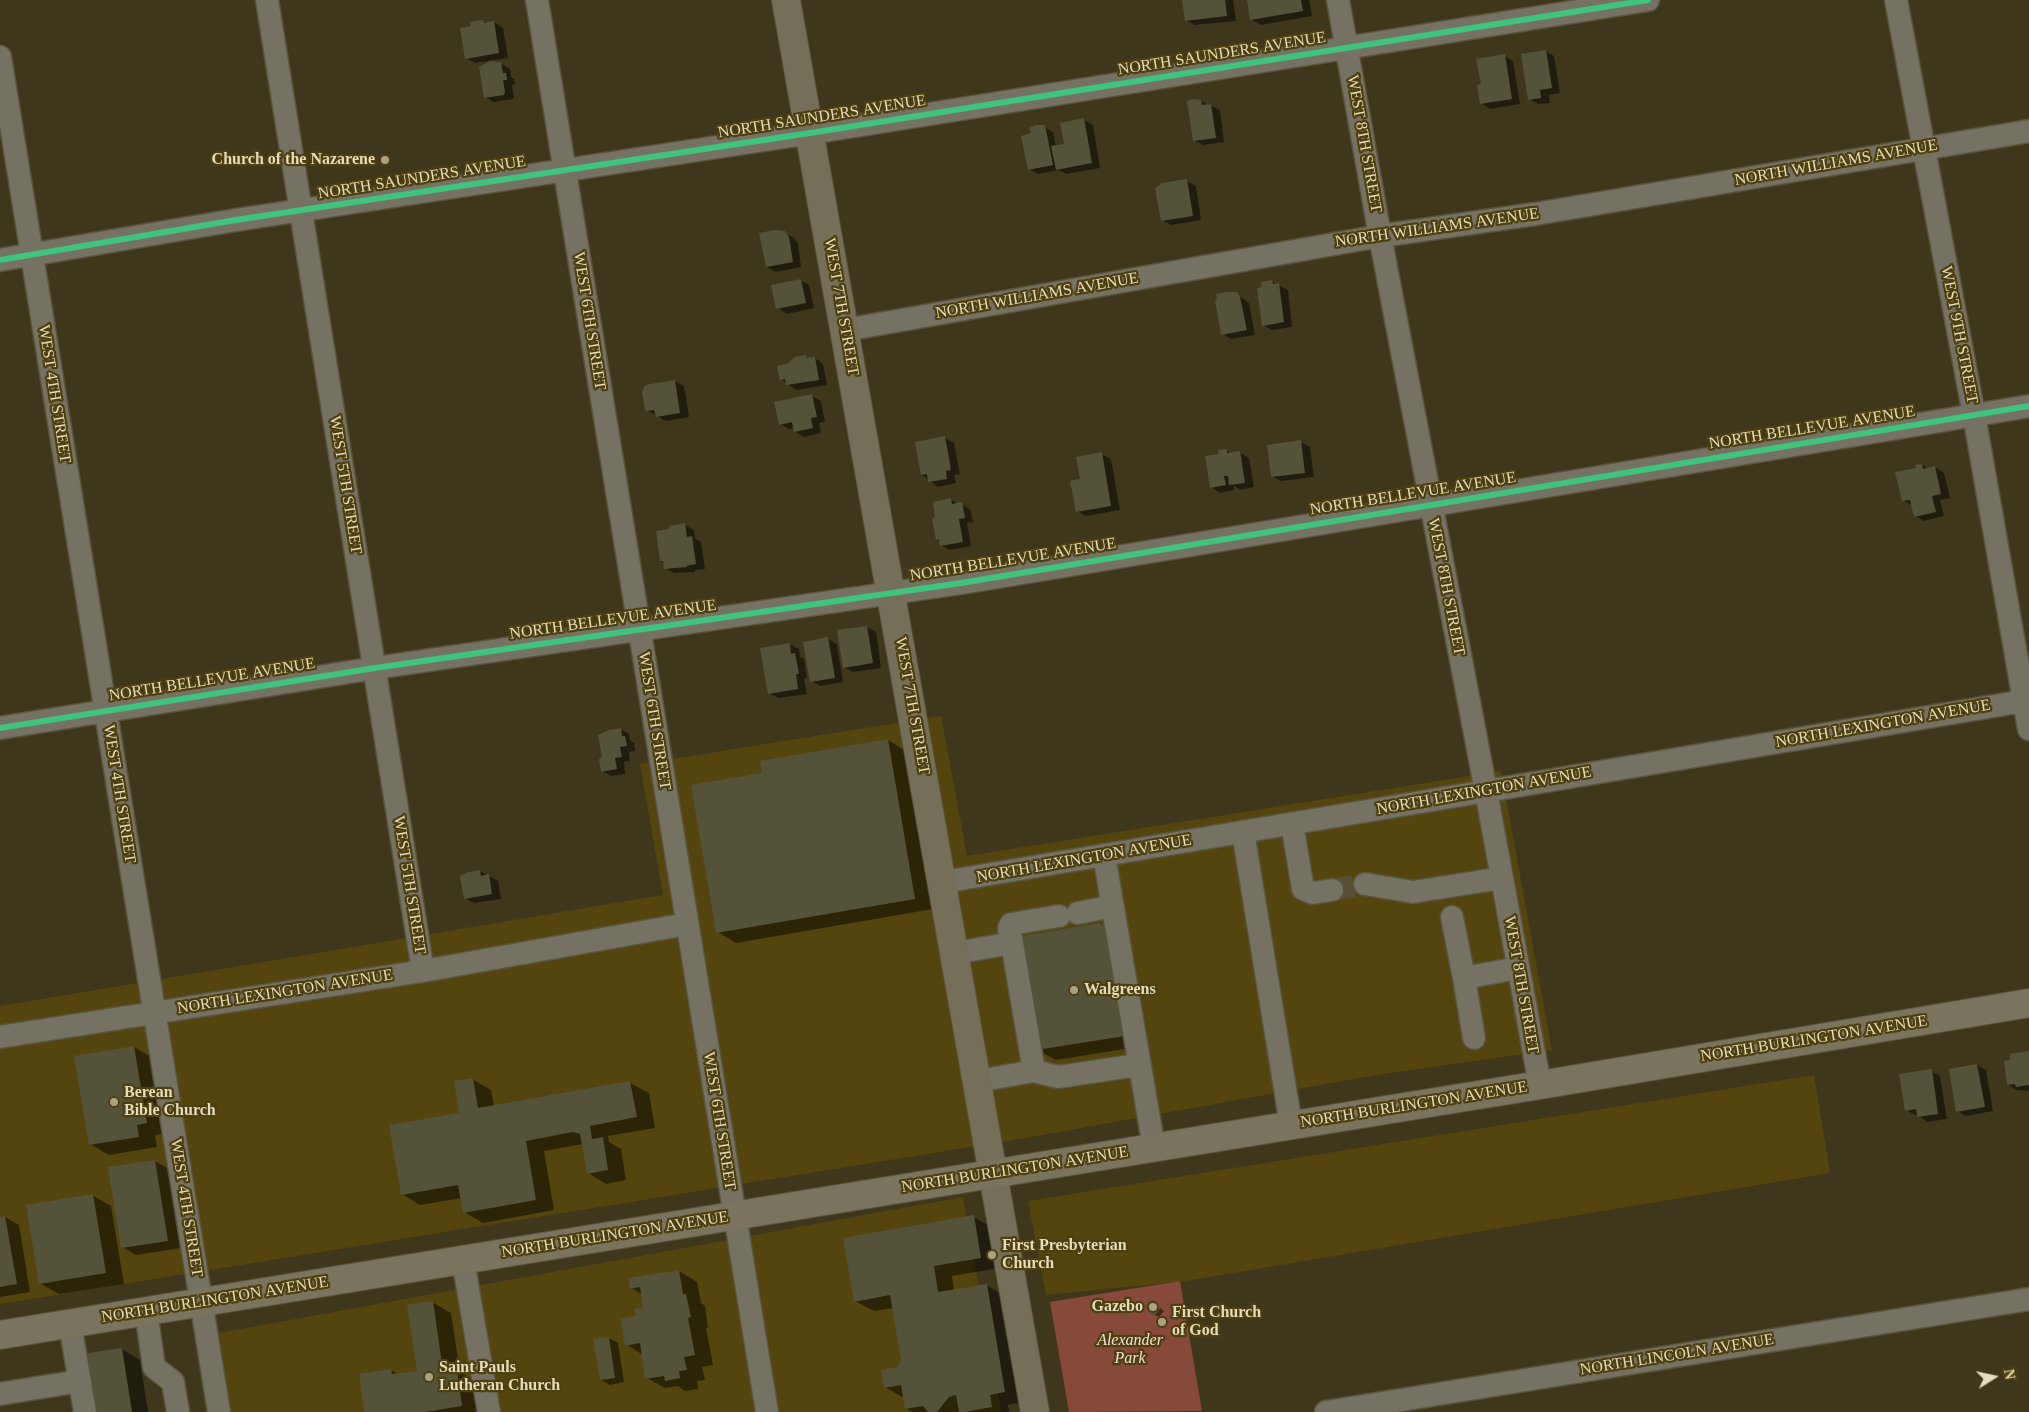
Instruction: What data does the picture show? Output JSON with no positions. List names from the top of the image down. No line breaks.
{"streets":{"highway":["NORTH BURLINGTON AVENUE"],"main road":["WEST 7TH STREET"],"street":["NORTH SAUNDERS AVENUE","WEST 8TH STREET","NORTH WILLIAMS AVENUE","WEST 6TH STREET","WEST 9TH STREET","WEST 4TH STREET","NORTH BELLEVUE AVENUE","WEST 5TH STREET","NORTH LEXINGTON AVENUE","NORTH LINCOLN AVENUE"]},"crossings":[["NORTH SAUNDERS AVENUE","WEST 8TH STREET"],["NORTH SAUNDERS AVENUE","WEST 7TH STREET"],["NORTH SAUNDERS AVENUE","WEST 6TH STREET"],["NORTH SAUNDERS AVENUE","WEST 4TH STREET"],["NORTH SAUNDERS AVENUE","WEST 5TH STREET"],["WEST 8TH STREET","NORTH WILLIAMS AVENUE"],["WEST 8TH STREET","NORTH BELLEVUE AVENUE"],["WEST 8TH STREET","NORTH LEXINGTON AVENUE"],["WEST 8TH STREET","NORTH BURLINGTON AVENUE"],["NORTH WILLIAMS AVENUE","WEST 7TH STREET"],["NORTH WILLIAMS AVENUE","WEST 9TH STREET"],["WEST 7TH STREET","NORTH BELLEVUE AVENUE"],["WEST 7TH STREET","NORTH LEXINGTON AVENUE"],["WEST 7TH STREET","NORTH BURLINGTON AVENUE"],["WEST 6TH STREET","NORTH BELLEVUE AVENUE"],["WEST 6TH STREET","NORTH LEXINGTON AVENUE"],["WEST 6TH STREET","NORTH BURLINGTON AVENUE"],["WEST 9TH STREET","NORTH BELLEVUE AVENUE"],["WEST 9TH STREET","NORTH LEXINGTON AVENUE"],["WEST 4TH STREET","NORTH BELLEVUE AVENUE"],["WEST 4TH STREET","NORTH LEXINGTON AVENUE"],["WEST 4TH STREET","NORTH BURLINGTON AVENUE"],["NORTH BELLEVUE AVENUE","WEST 5TH STREET"],["WEST 5TH STREET","NORTH LEXINGTON AVENUE"]],"parks":["Alexander Park"],"places":["Church of the Nazarene","Walgreens","Berean Bible Church","First Presbyterian Church","Gazebo","First Church of God","Saint Pauls Lutheran Church"],"north":"right"}
